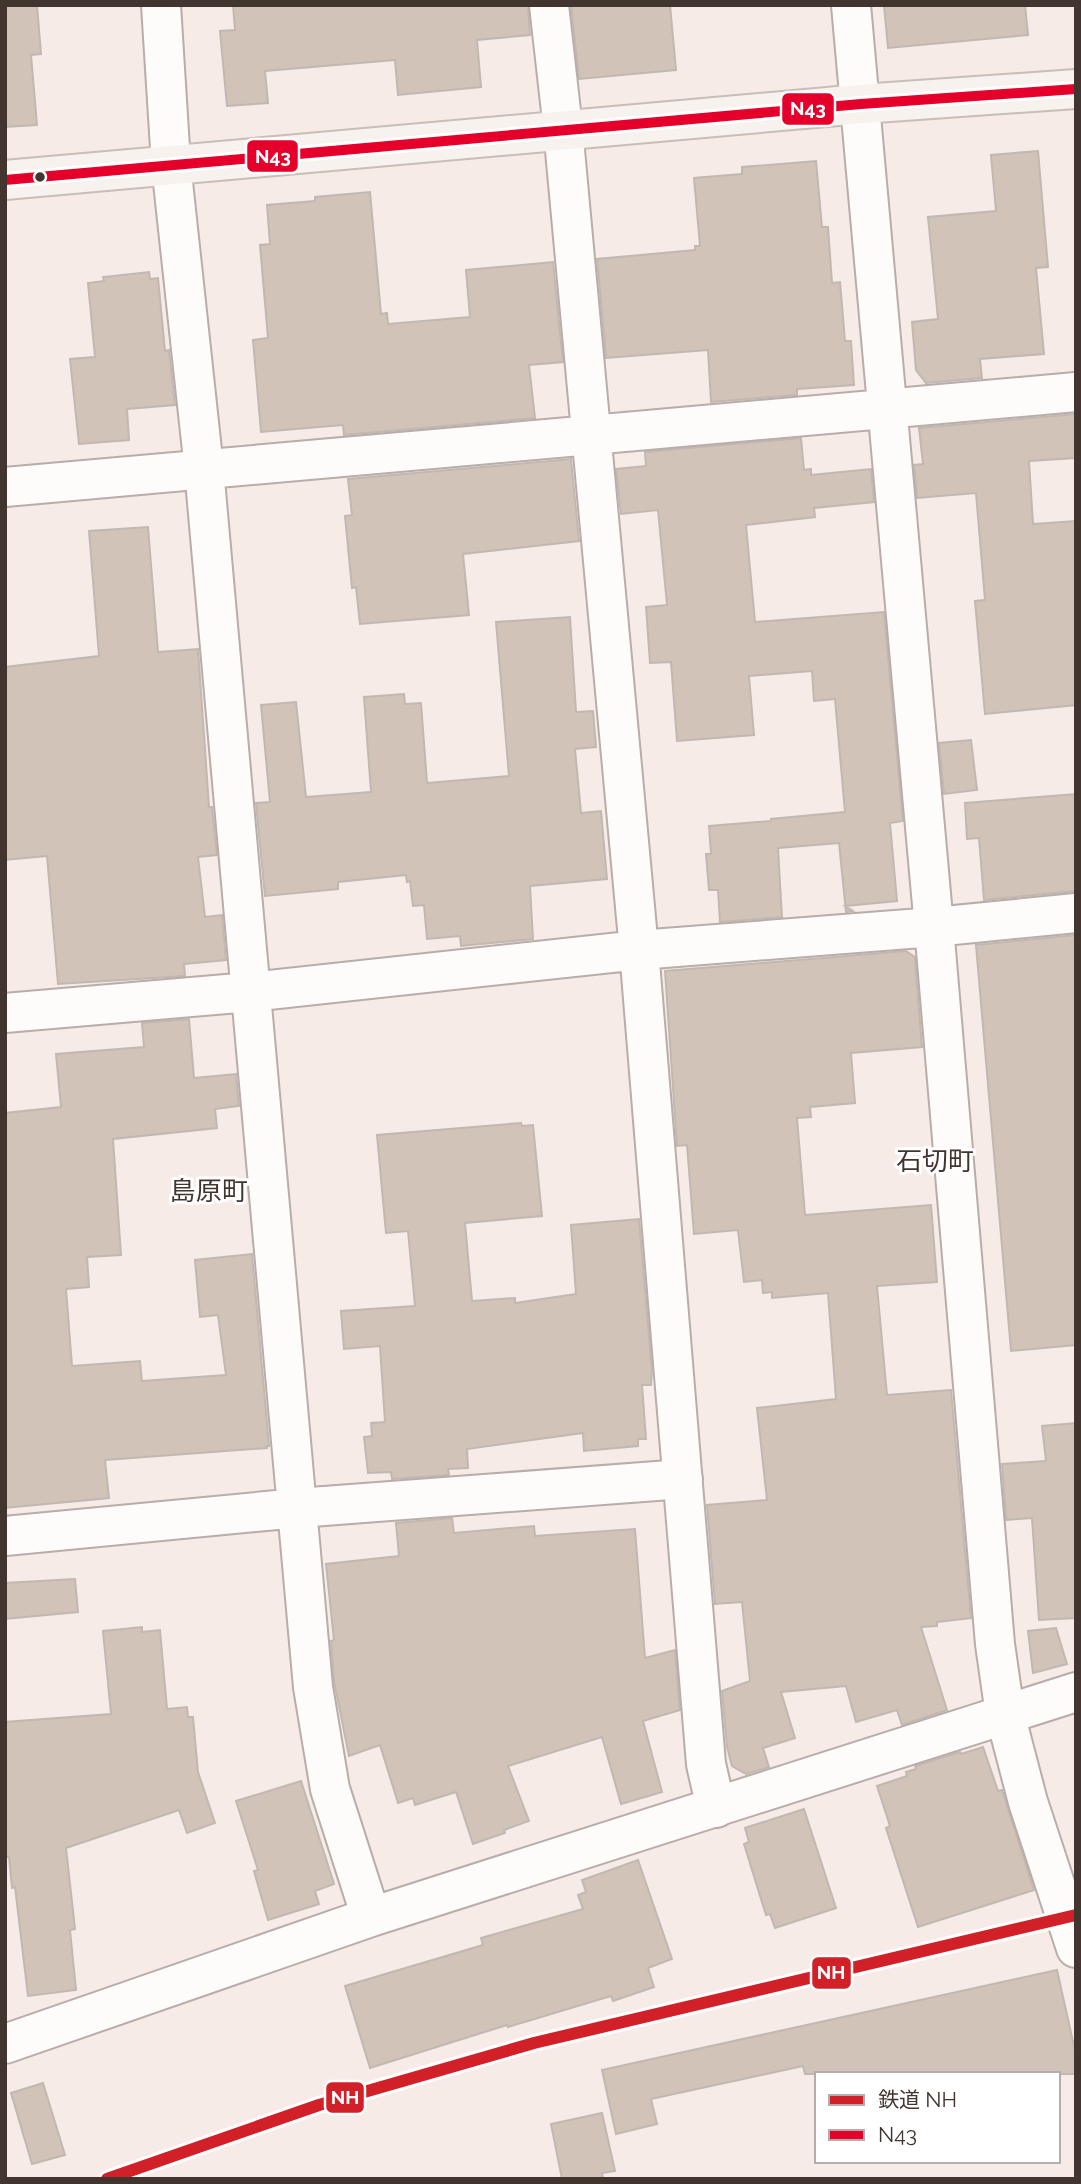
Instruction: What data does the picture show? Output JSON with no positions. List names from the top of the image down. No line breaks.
{"districts":["石切町","島原町"],"lines":["transit line N43","rail line NH"],"legend":["鉄道 NH","N43"]}
